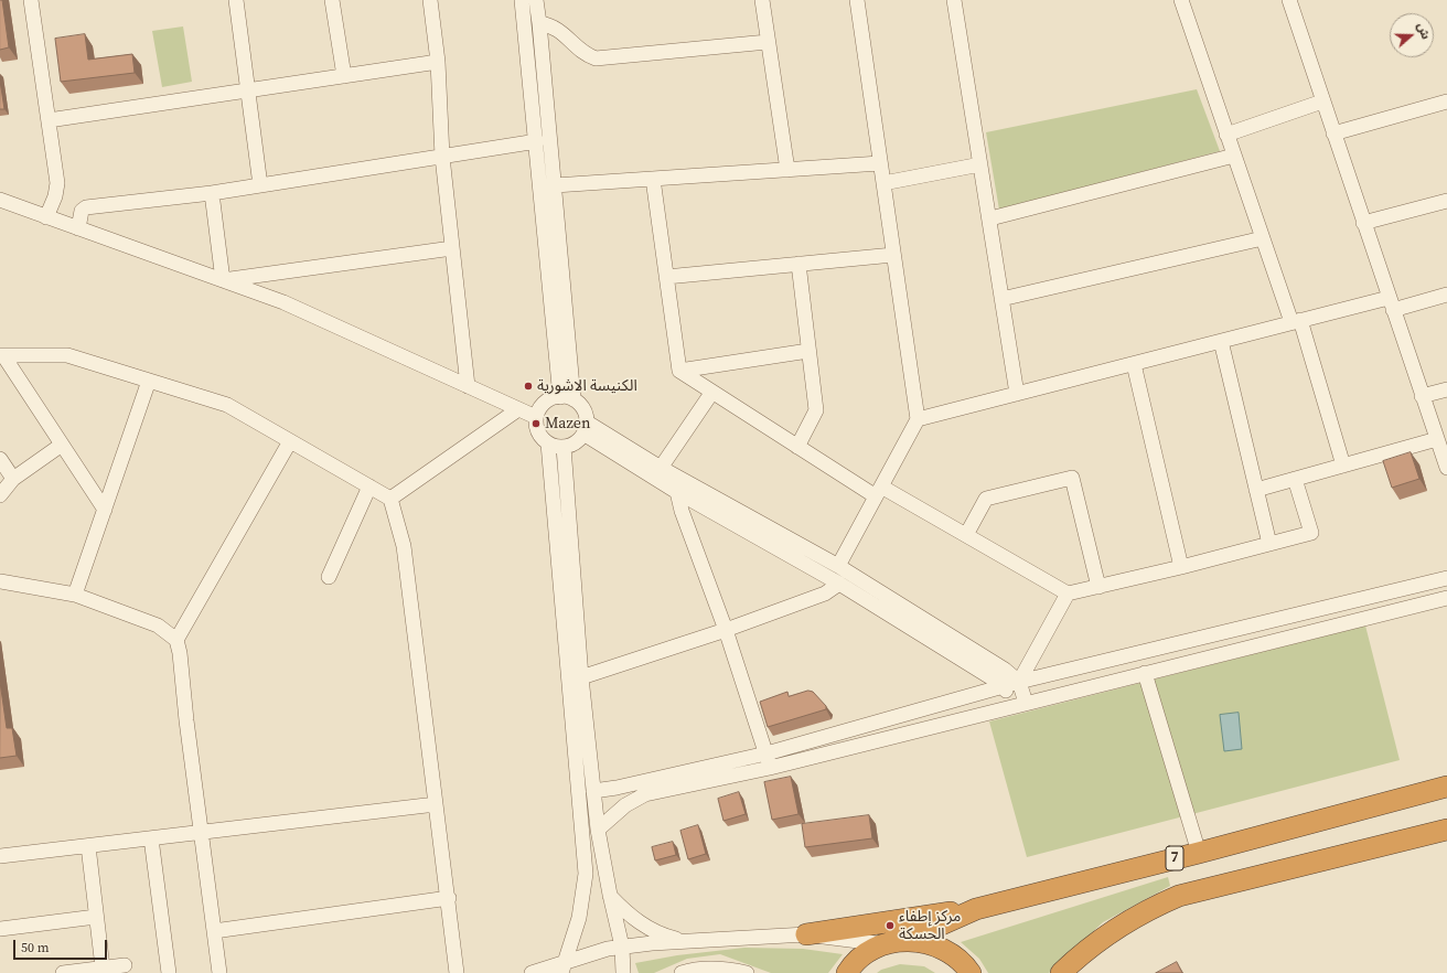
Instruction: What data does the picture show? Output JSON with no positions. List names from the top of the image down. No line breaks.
{"streets":{"highway":["7"]},"places":["الكنيسة الاشورية","Mazen","مركز إطفاء الحسكة"],"scale_bar":"50 m","north":"right"}
